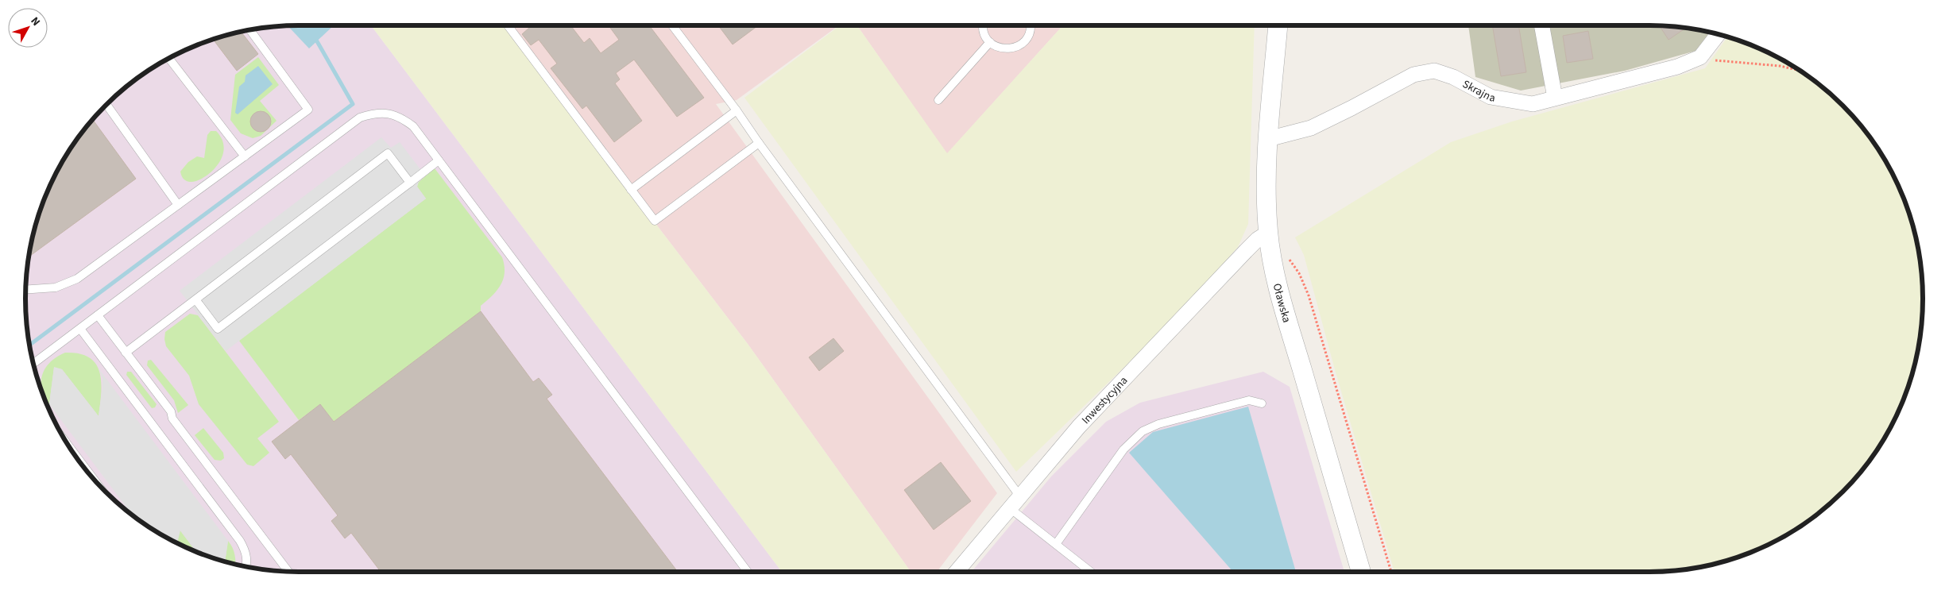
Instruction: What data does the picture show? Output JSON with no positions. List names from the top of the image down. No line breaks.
{"streets":{"street":["Skrajna","Oławska","Inwestycyjna"]},"crossings":[["Skrajna","Oławska"],["Oławska","Inwestycyjna"]],"north":"top right"}
